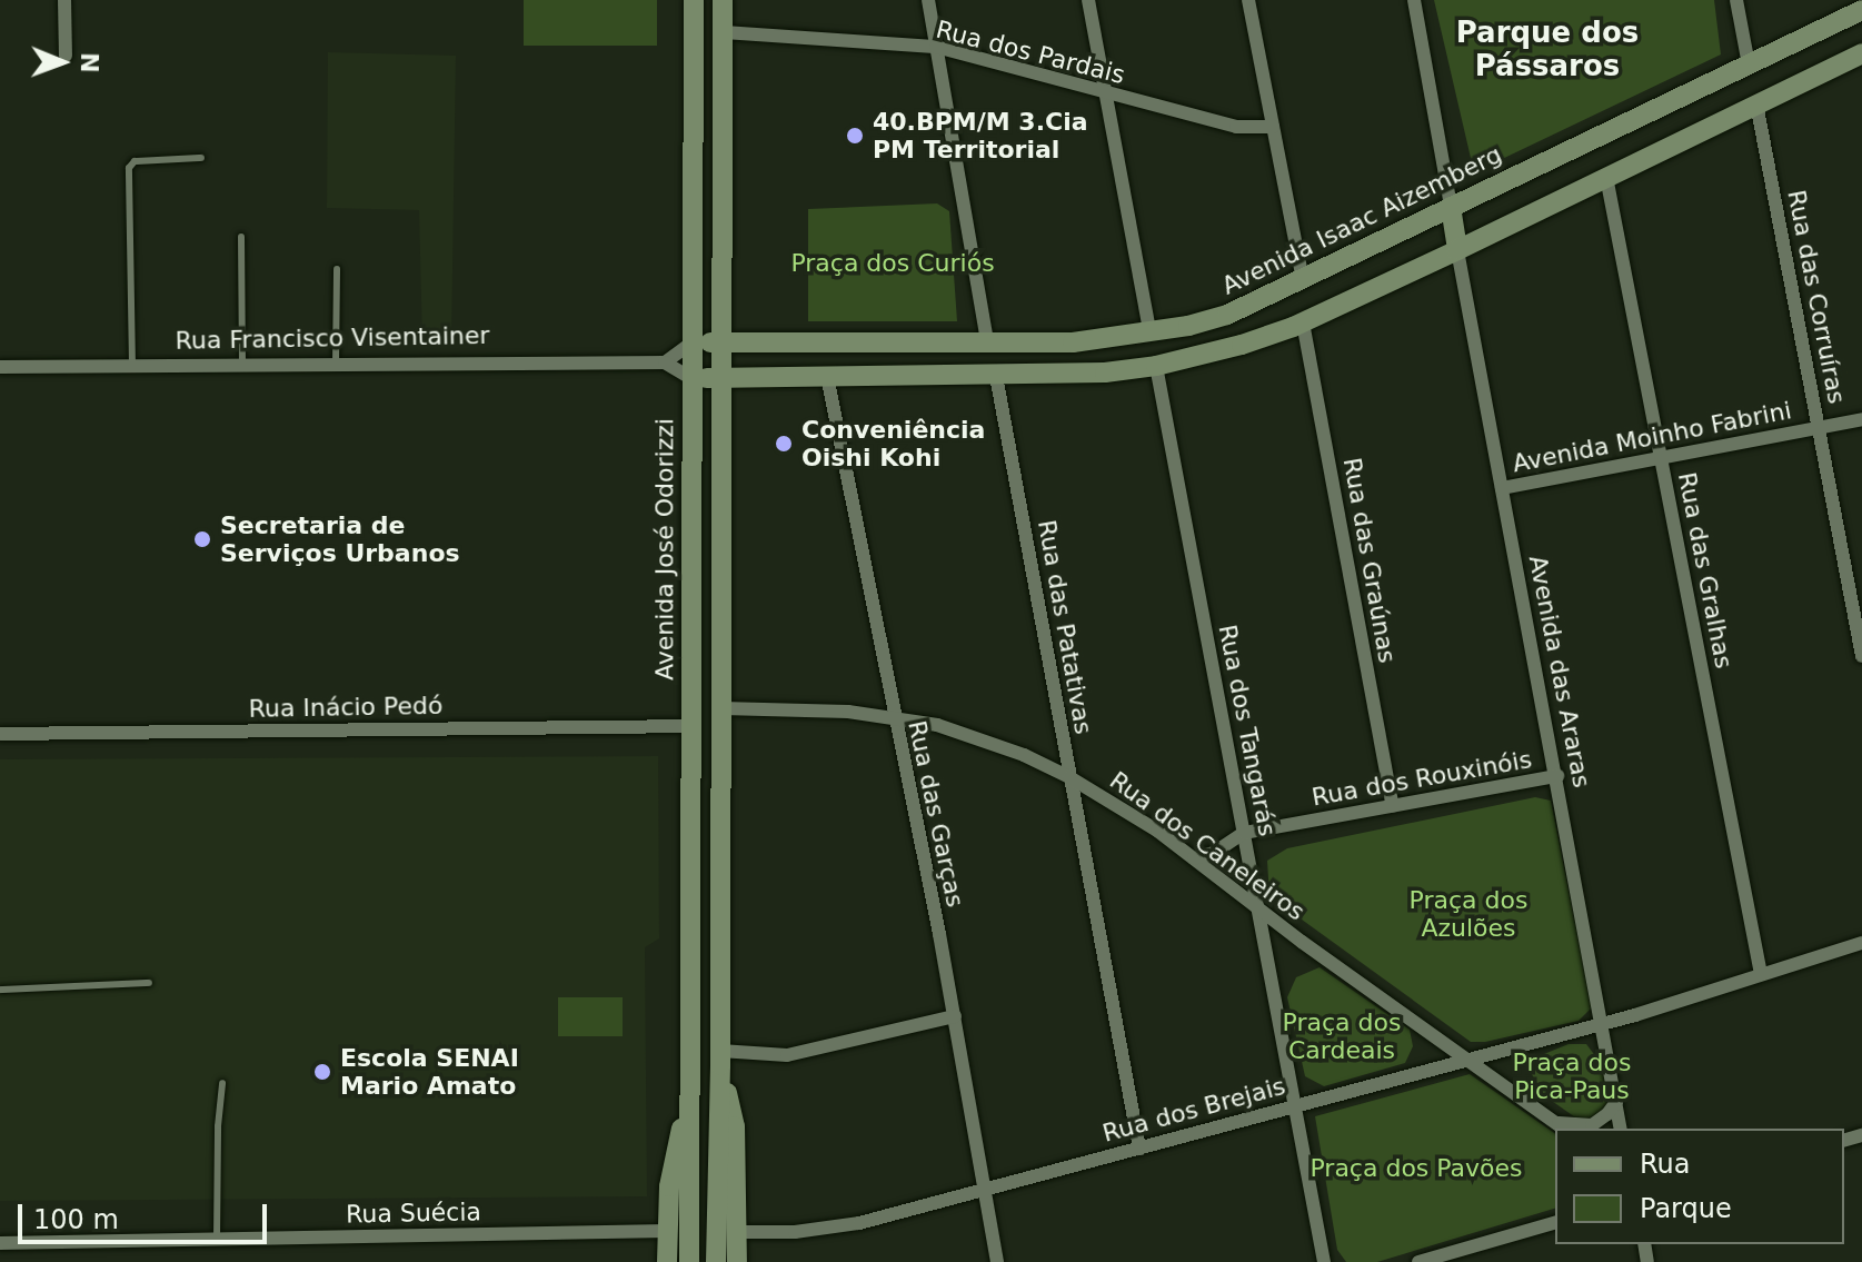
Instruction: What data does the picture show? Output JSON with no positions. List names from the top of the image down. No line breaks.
{"streets":{"street":["Rua dos Pardais","Avenida Isaac Aizemberg","Rua das Corruíras","Rua Francisco Visentainer","Avenida Moinho Fabrini","Avenida José Odorizzi","Rua das Graúnas","Rua das Gralhas","Rua das Patativas","Avenida das Araras","Rua Inácio Pedó","Rua dos Tangarás","Rua dos Rouxinóis","Rua das Garças","Rua dos Caneleiros","Rua dos Brejais","Rua Suécia"]},"crossings":[["Avenida Isaac Aizemberg","Avenida José Odorizzi"],["Rua das Corruíras","Avenida Moinho Fabrini"],["Avenida Moinho Fabrini","Rua das Gralhas"],["Avenida Moinho Fabrini","Avenida das Araras"],["Avenida José Odorizzi","Rua Inácio Pedó"],["Avenida José Odorizzi","Rua Suécia"],["Rua das Graúnas","Rua dos Rouxinóis"],["Rua das Gralhas","Rua dos Brejais"],["Rua das Patativas","Rua dos Caneleiros"],["Rua das Patativas","Rua dos Brejais"],["Avenida das Araras","Rua dos Rouxinóis"],["Avenida das Araras","Rua dos Brejais"],["Rua dos Tangarás","Rua dos Rouxinóis"],["Rua dos Tangarás","Rua dos Caneleiros"],["Rua dos Tangarás","Rua dos Brejais"],["Rua dos Rouxinóis","Rua dos Caneleiros"],["Rua das Garças","Rua dos Caneleiros"],["Rua das Garças","Rua dos Brejais"],["Rua dos Caneleiros","Rua dos Brejais"]],"districts":["Parque dos Pássaros"],"parks":["Praça dos Curiós","Praça dos Azulões","Praça dos Cardeais","Praça dos Pica-Paus","Praça dos Pavões"],"places":["40.BPM/M 3.Cia PM Territorial","Conveniência Oishi Kohi","Secretaria de Serviços Urbanos","Escola SENAI Mario Amato"],"legend":["Rua","Parque"],"scale_bar":"100 m","north":"right"}
